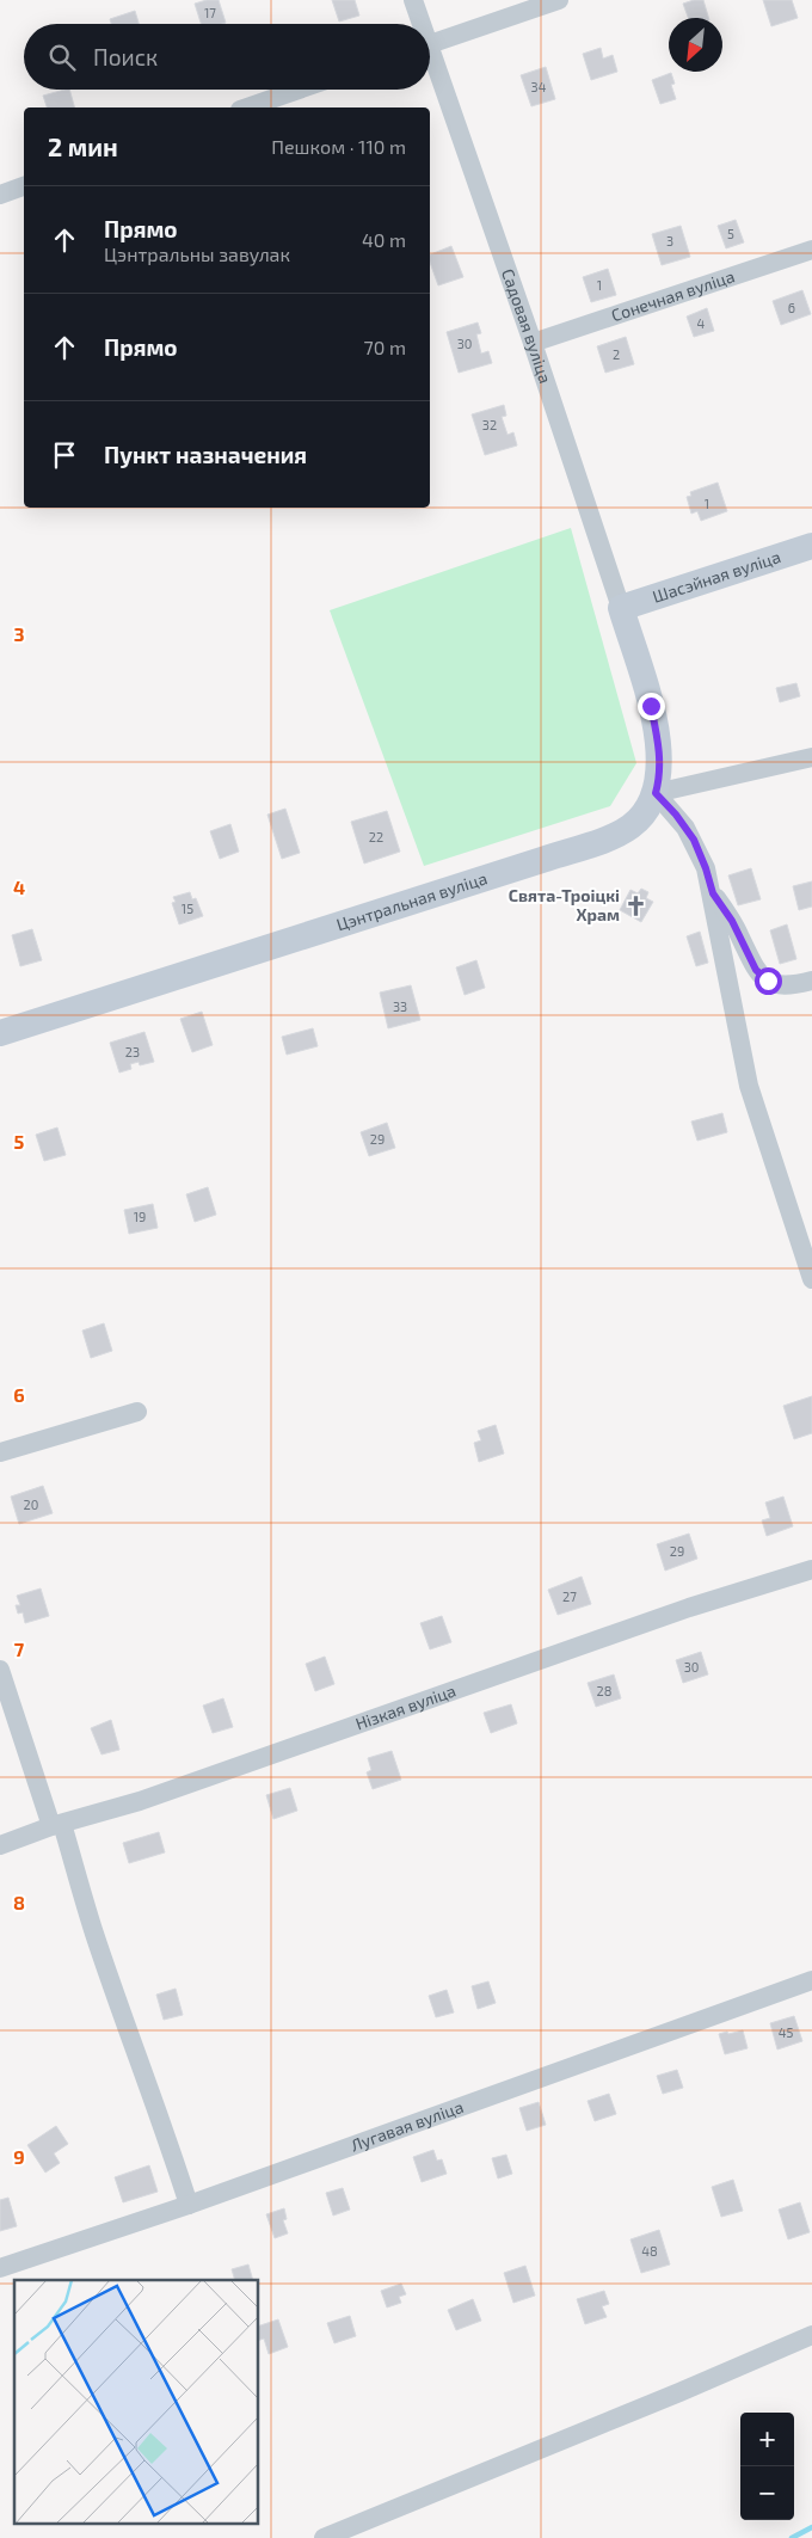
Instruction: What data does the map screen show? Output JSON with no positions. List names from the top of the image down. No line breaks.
{"streets":{"main road":["Шасэйная вуліца","Цэнтральная вуліца"],"street":["Сонечная вуліца","Садовая вуліца","Нізкая вуліца","Лугавая вуліца"]},"crossings":[["Сонечная вуліца","Садовая вуліца"],["Садовая вуліца","Шасэйная вуліца"]],"places":{"church":["Свята-Троіцкі Храм"]},"house_numbers":["17","34","5","3","1","6","4","30","2","32","1","22","15","33","23","29","19","20","29","27","30","28","45","48"],"north":"bottom left","page":{"search":"Поиск","heading":["2 мин","Пешком · 110 m"],"list":[["Прямо","Цэнтральны завулак","40 m"],["Прямо","70 m"],"Пункт назначения"],"map_buttons":["+","−"]},"grid":{"rows":["3","4","5","6","7","8","9"]}}
